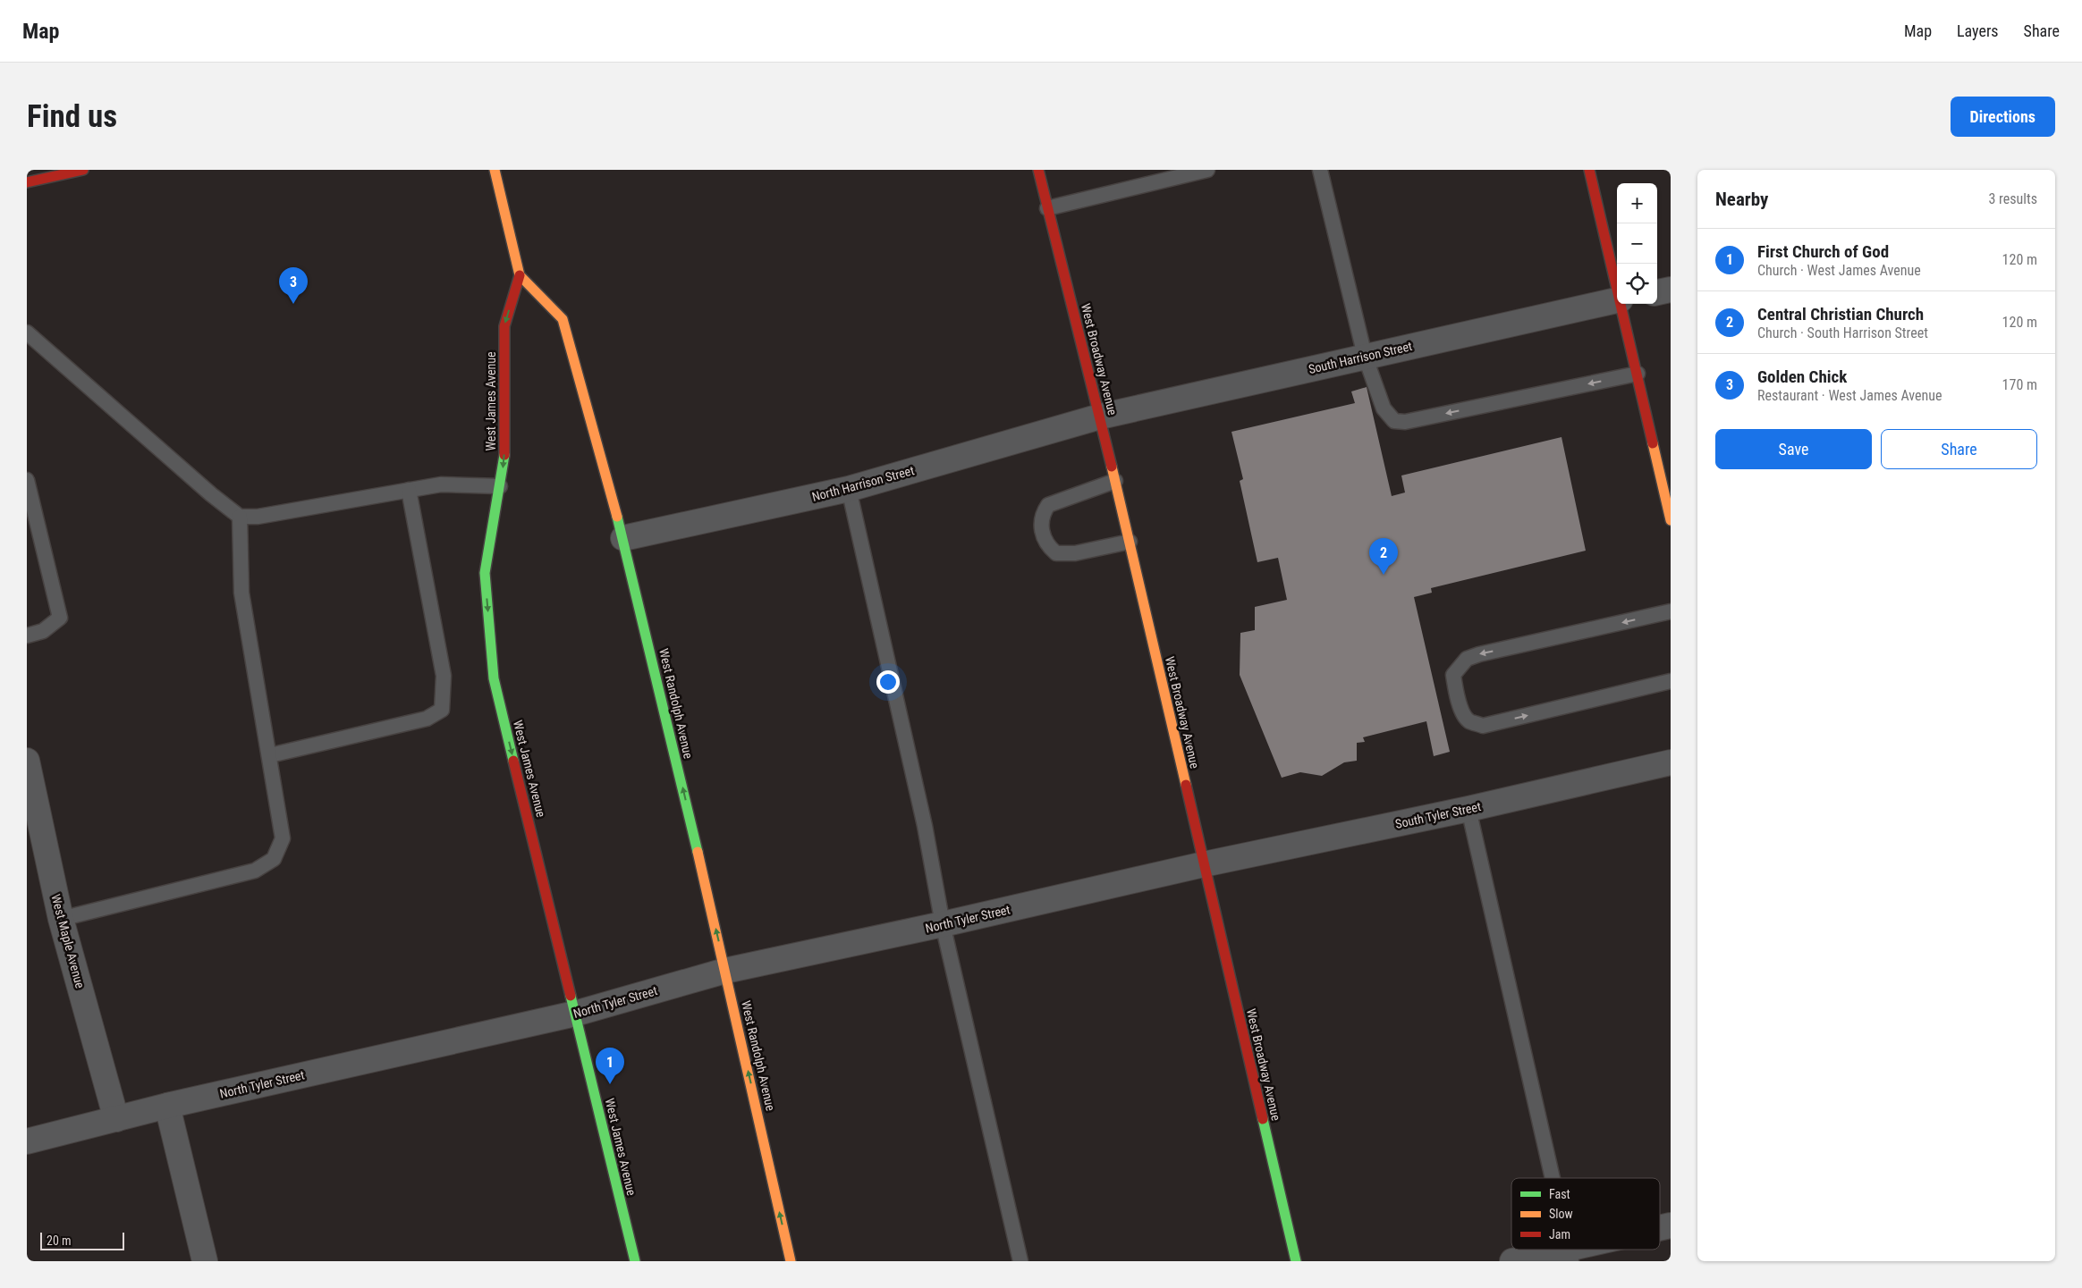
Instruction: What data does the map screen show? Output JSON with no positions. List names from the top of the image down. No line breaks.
{"streets":{"main road":["West Broadway Avenue","West James Avenue","West Randolph Avenue"],"street":["South Harrison Street","North Harrison Street","South Tyler Street","North Tyler Street","West Maple Avenue"]},"crossings":[["South Harrison Street","West Broadway Avenue"],["South Harrison Street","North Harrison Street"],["West Broadway Avenue","North Harrison Street"],["West Broadway Avenue","South Tyler Street"],["West Broadway Avenue","North Tyler Street"],["West James Avenue","West Randolph Avenue"],["West James Avenue","North Tyler Street"],["North Harrison Street","West Randolph Avenue"],["West Randolph Avenue","North Tyler Street"],["South Tyler Street","North Tyler Street"],["North Tyler Street","West Maple Avenue"]],"one_way":["West James Avenue","West Randolph Avenue"],"legend":["Fast","Slow","Jam"],"scale_bar":"20 m","page":{"header":"Map","nav":["Map","Layers","Share"],"buttons":["Directions",["Save","Share"]],"title":"Find us","heading":["Nearby","3 results"],"map_buttons":["+","−"],"list":[{"mark":"1","name":"First Church of God","note":"Church · West James Avenue","value":"120 m"},{"mark":"2","name":"Central Christian Church","note":"Church · South Harrison Street","value":"120 m"},{"mark":"3","name":"Golden Chick","note":"Restaurant · West James Avenue","value":"170 m"}],"pins":["3","2","1"],"scale":"20 m"}}
